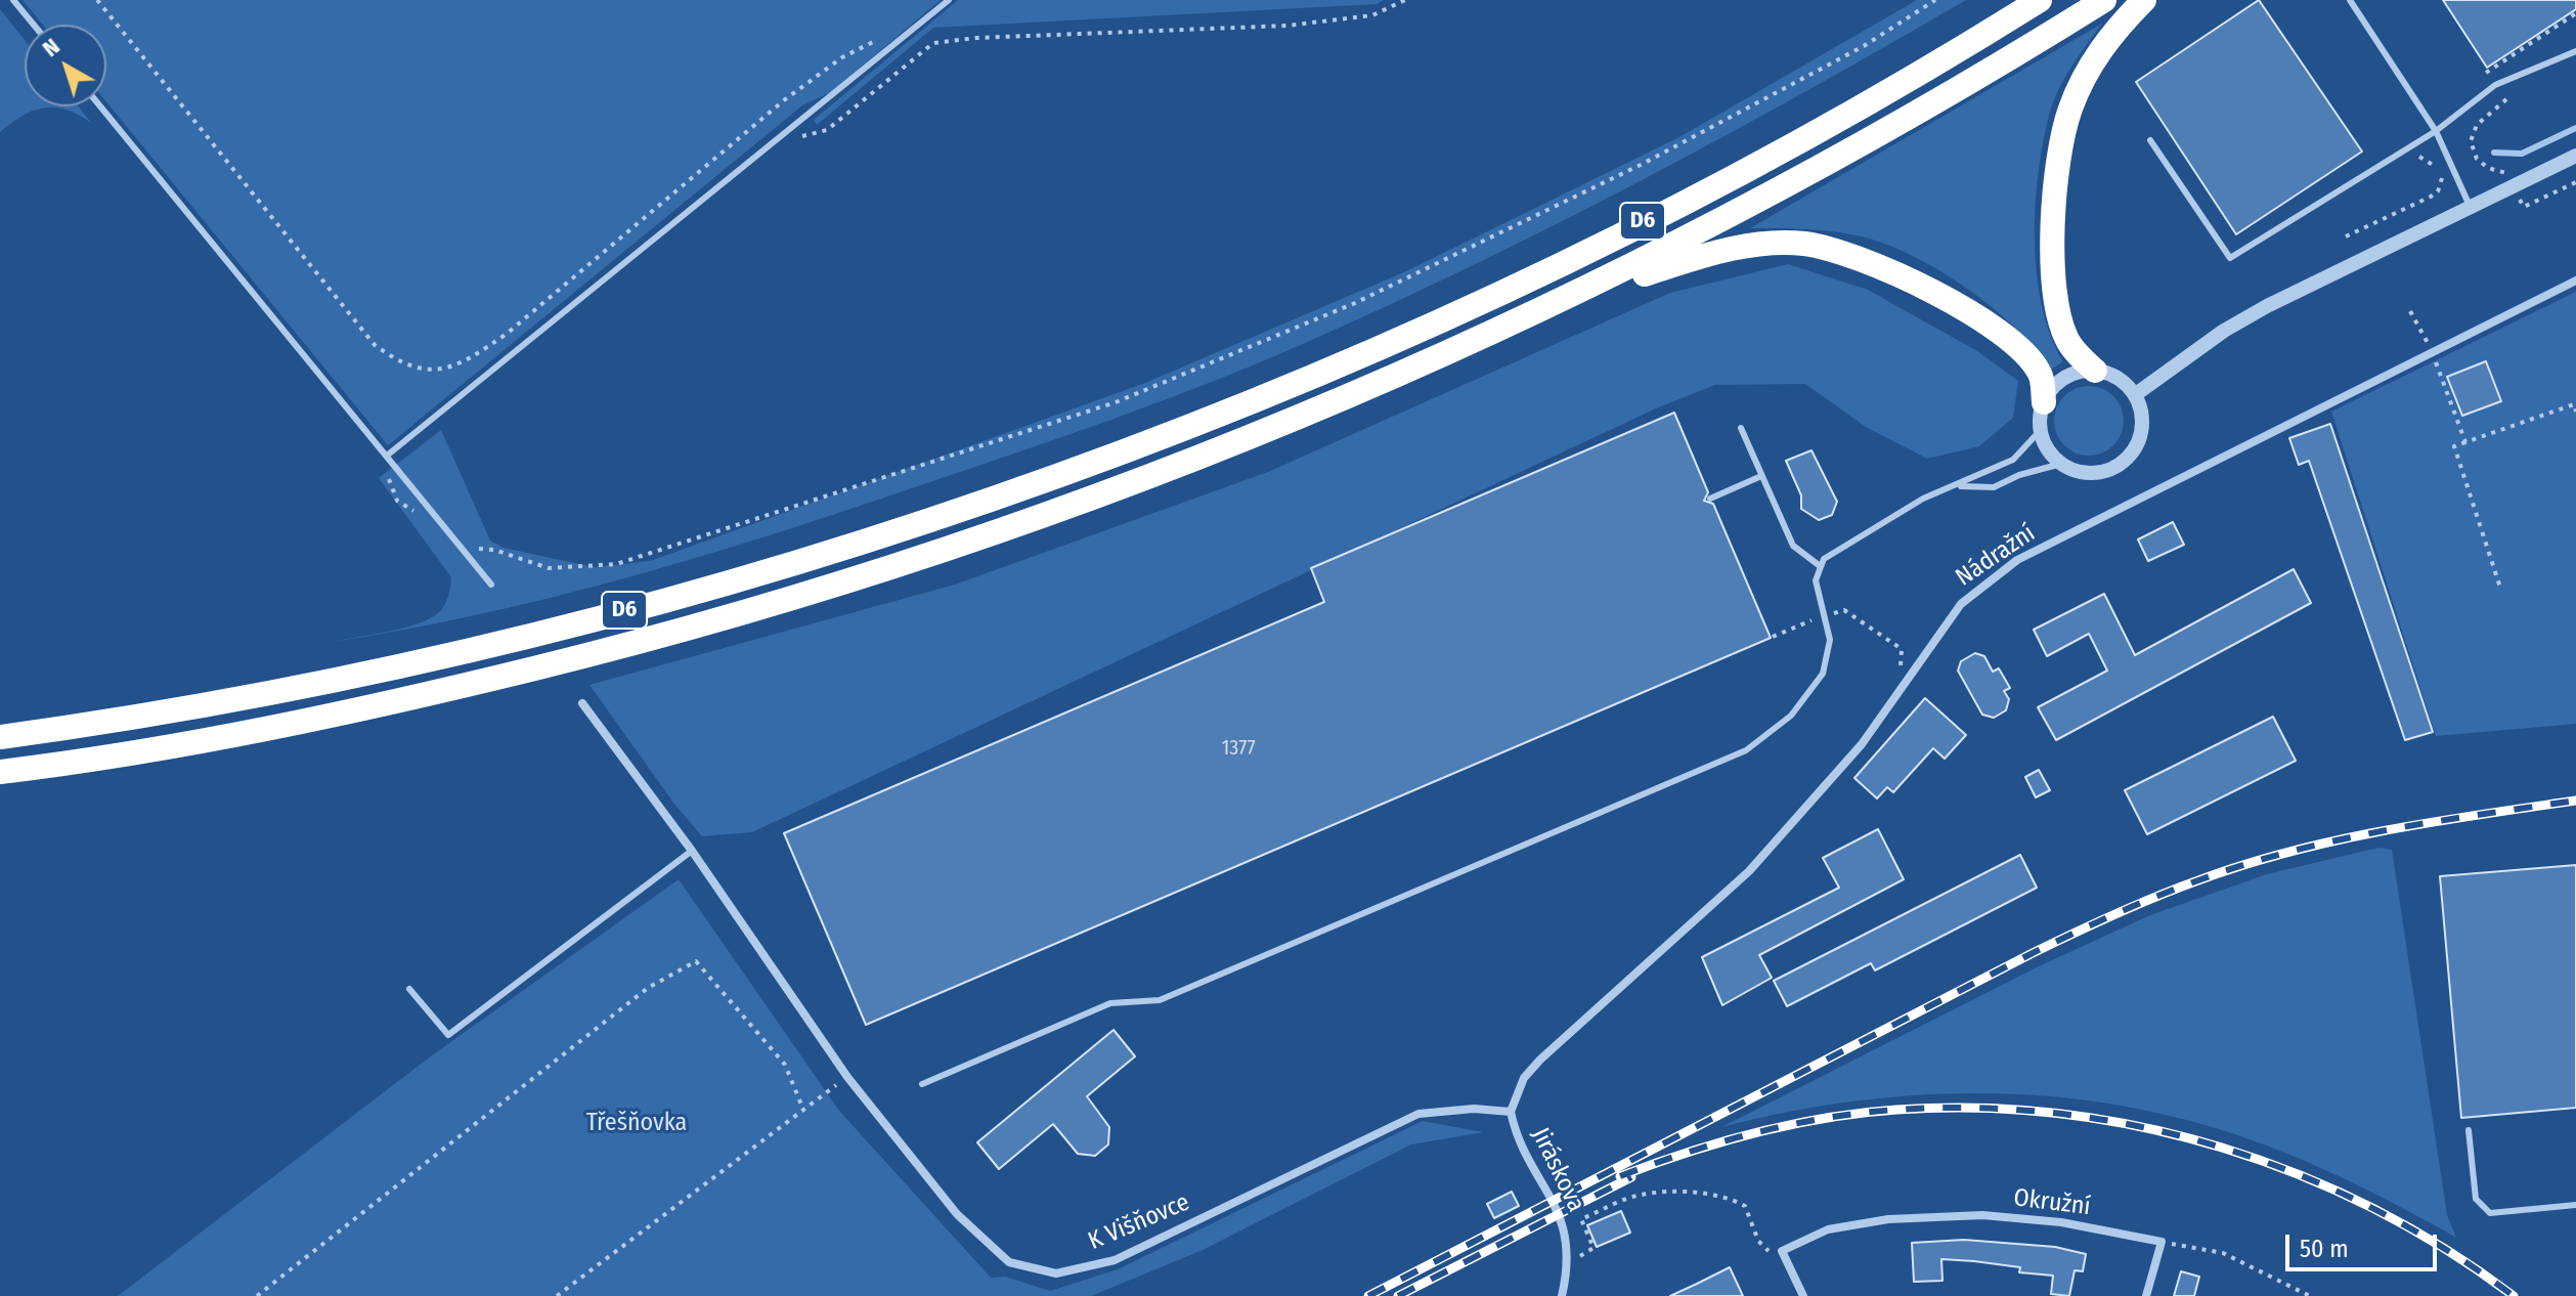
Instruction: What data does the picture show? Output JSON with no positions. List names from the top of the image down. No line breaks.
{"streets":{"highway":["D6"],"street":["Nádražní","Jiráskova","Okružní","K Višňovce"]},"crossings":[["Nádražní","Jiráskova"],["Nádražní","K Višňovce"],["Jiráskova","K Višňovce"]],"parks":["Třešňovka"],"house_numbers":["1377"],"scale_bar":"50 m","north":"top left"}
